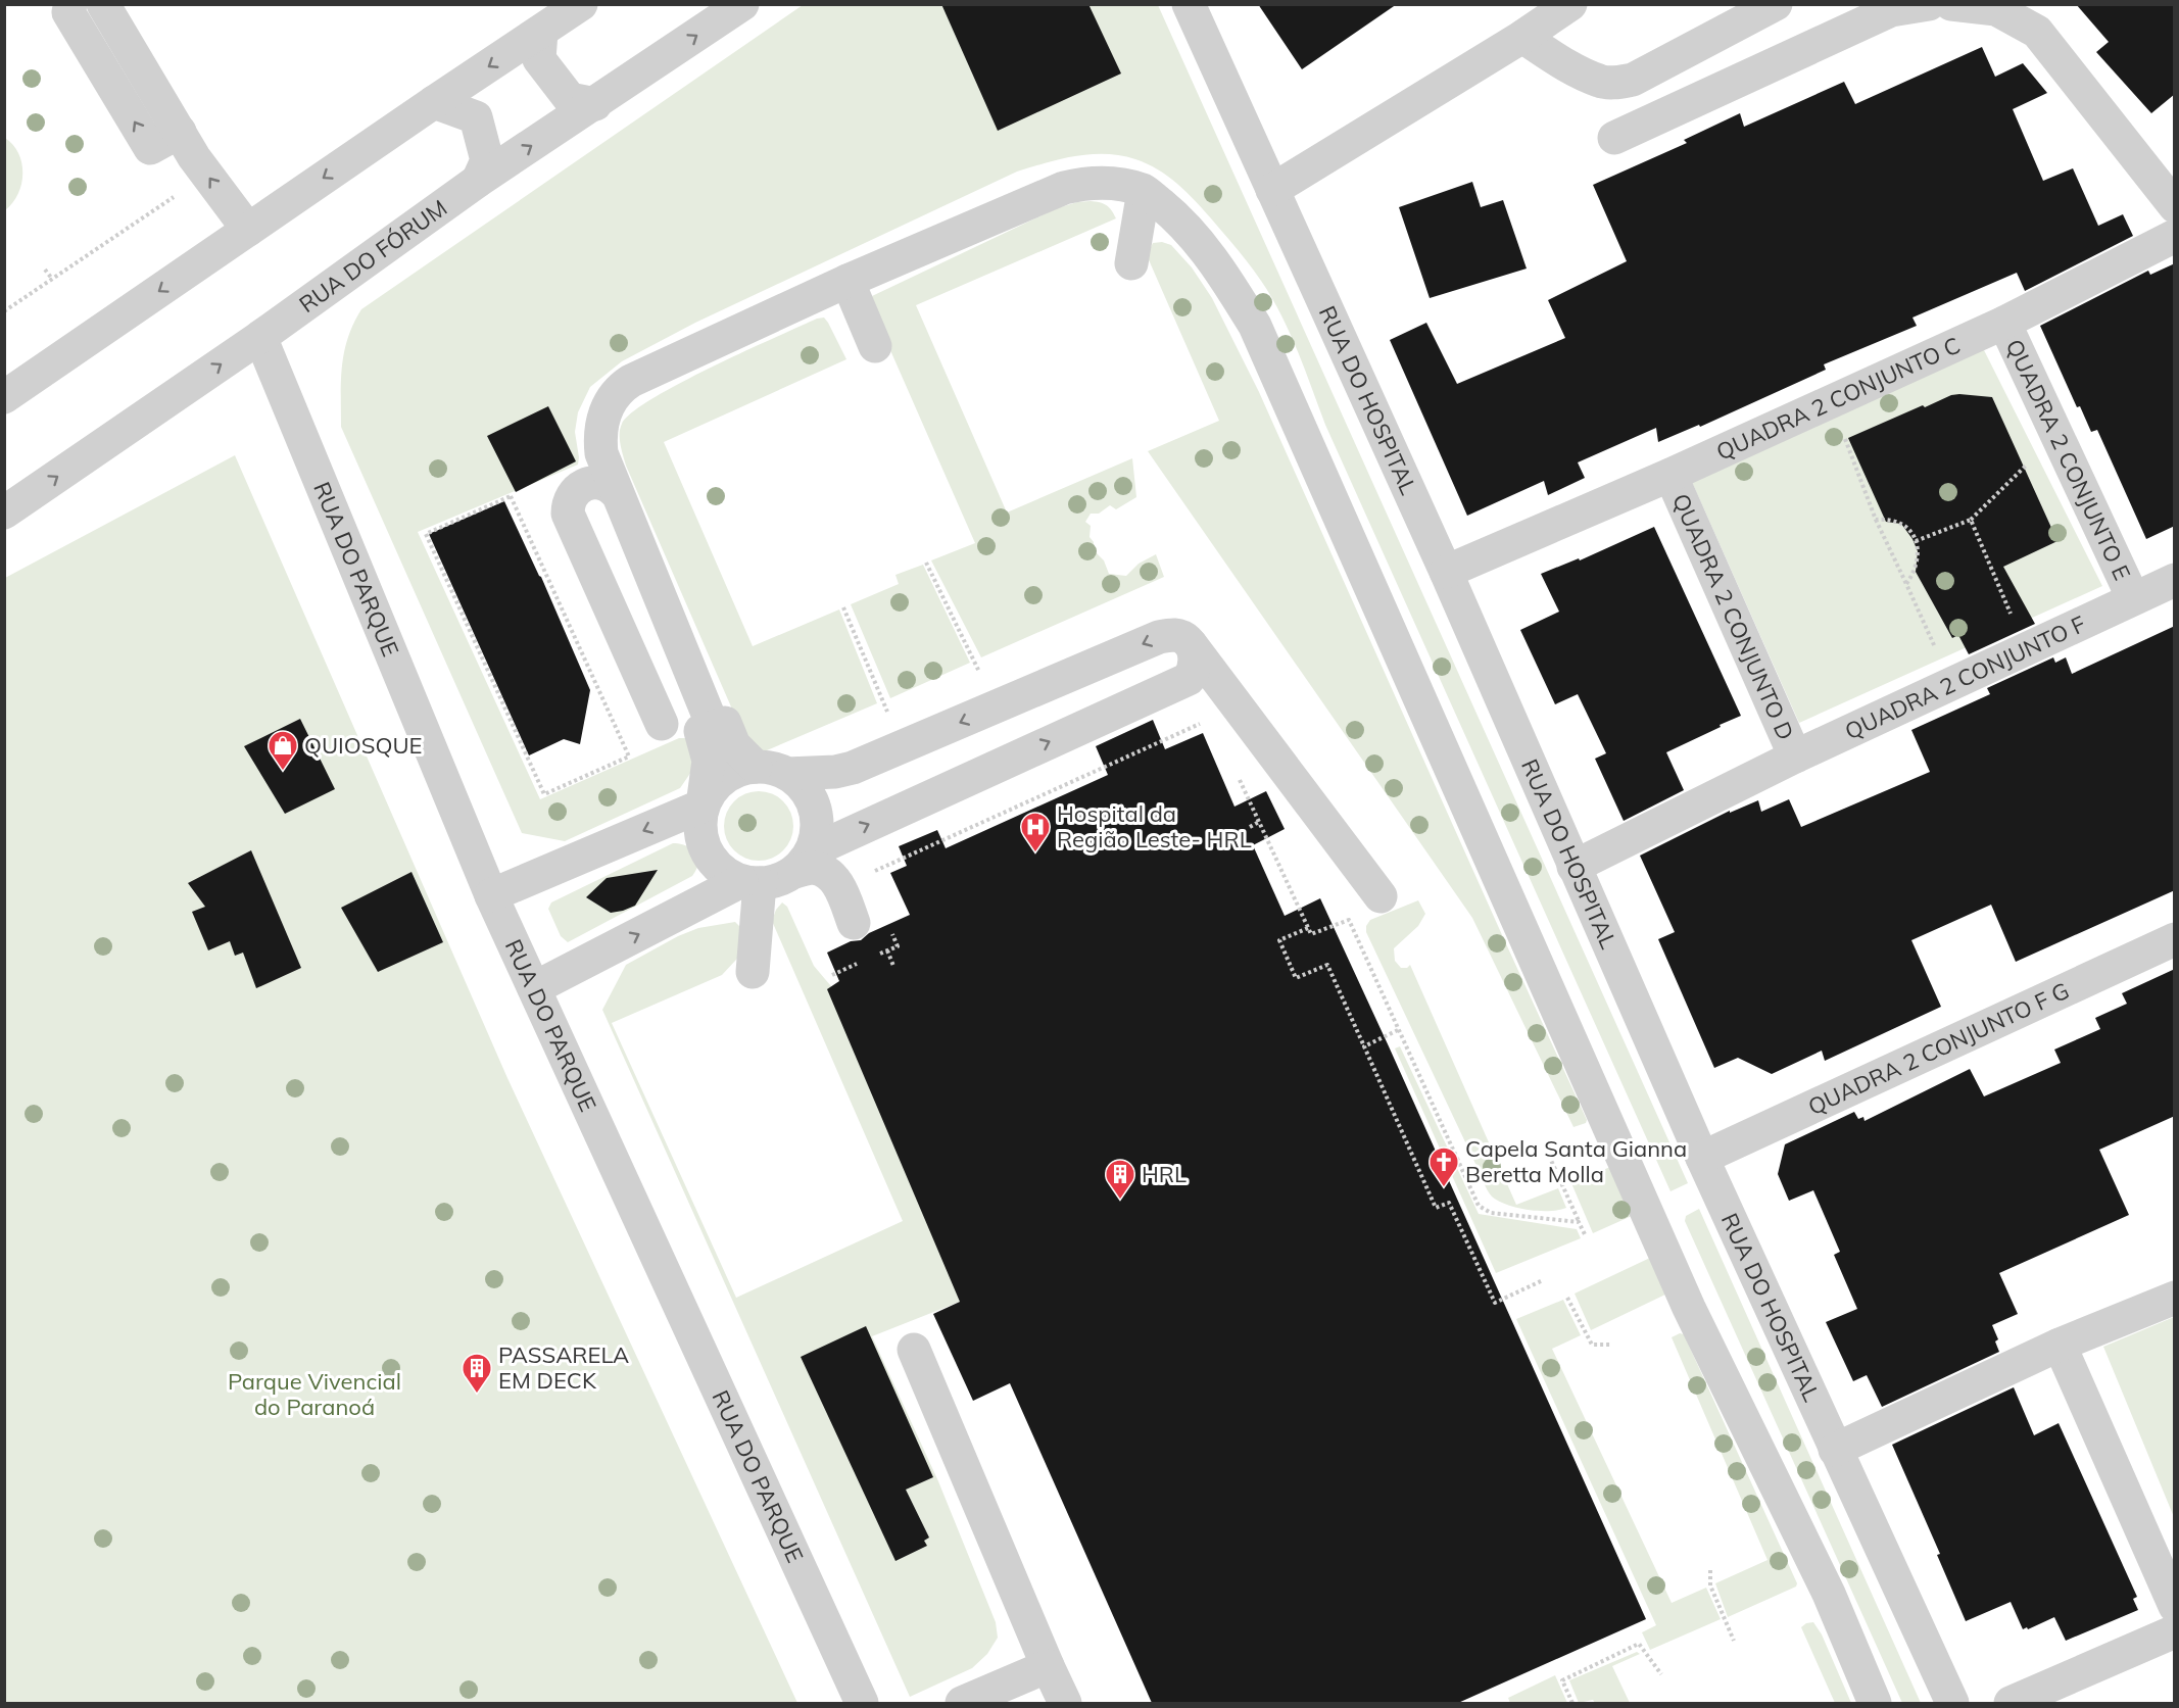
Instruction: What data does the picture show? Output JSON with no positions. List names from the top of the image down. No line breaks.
{"streets":{"street":["RUA DO FÓRUM","QUADRA 2 CONJUNTO C","RUA DO HOSPITAL","QUADRA 2 CONJUNTO E","RUA DO PARQUE","QUADRA 2 CONJUNTO D","QUADRA 2 CONJUNTO F","QUADRA 2 CONJUNTO F G"]},"crossings":[["RUA DO FÓRUM","RUA DO PARQUE"],["QUADRA 2 CONJUNTO C","RUA DO HOSPITAL"],["QUADRA 2 CONJUNTO C","QUADRA 2 CONJUNTO E"],["QUADRA 2 CONJUNTO C","QUADRA 2 CONJUNTO D"],["RUA DO HOSPITAL","QUADRA 2 CONJUNTO F"],["RUA DO HOSPITAL","QUADRA 2 CONJUNTO F G"],["QUADRA 2 CONJUNTO E","QUADRA 2 CONJUNTO F"],["QUADRA 2 CONJUNTO D","QUADRA 2 CONJUNTO F"]],"parks":["Parque Vivencial do Paranoá"],"places":{"shop":["QUIOSQUE"],"hospital":["Hospital da Região Leste- HRL"],"church":["Capela Santa Gianna Beretta Molla"],"building":["HRL","PASSARELA EM DECK"]}}
